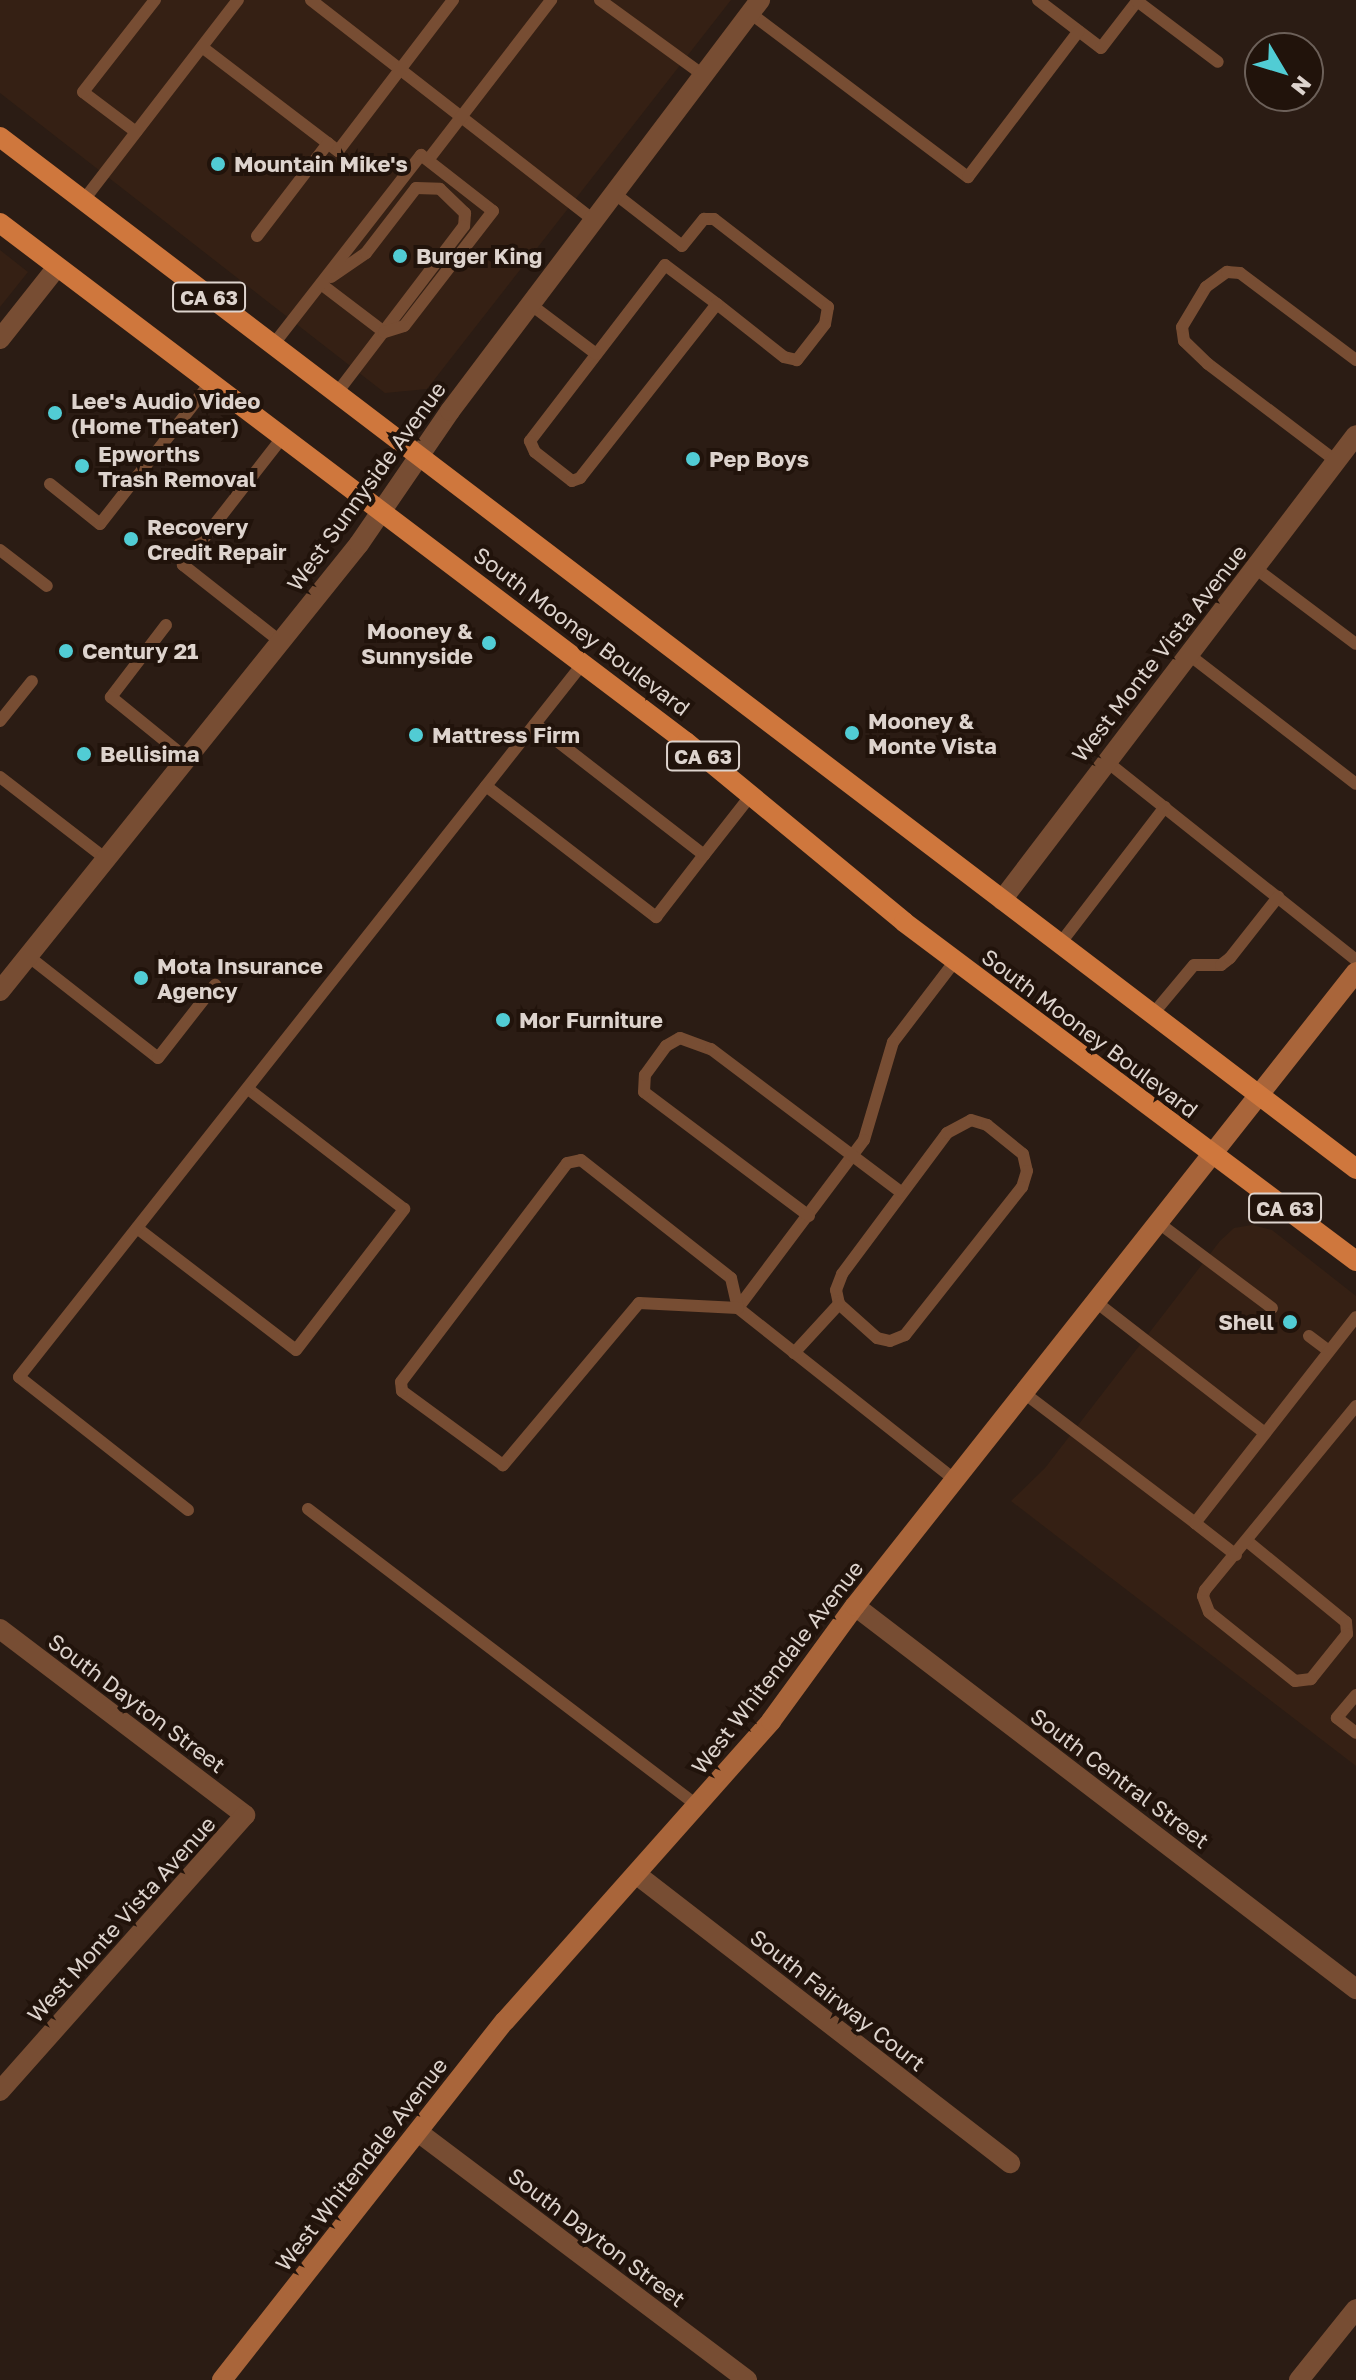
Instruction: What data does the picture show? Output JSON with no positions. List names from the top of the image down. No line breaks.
{"streets":{"main road":["CA 63","South Mooney Boulevard"],"street":["West Sunnyside Avenue","West Monte Vista Avenue","West Whitendale Avenue","South Dayton Street","South Central Street","South Fairway Court"]},"crossings":[["West Sunnyside Avenue","South Mooney Boulevard"],["South Mooney Boulevard","West Monte Vista Avenue"],["South Mooney Boulevard","West Whitendale Avenue"],["West Monte Vista Avenue","South Dayton Street"],["West Whitendale Avenue","South Dayton Street"],["West Whitendale Avenue","South Central Street"],["West Whitendale Avenue","South Fairway Court"]],"places":["Mountain Mike's","Burger King","Lee's Audio Video (Home Theater)","Pep Boys","Epworths Trash Removal","Recovery Credit Repair","Mooney & Sunnyside","Century 21","Mooney & Monte Vista","Mattress Firm","Bellisima","Mota Insurance Agency","Mor Furniture","Shell"],"north":"bottom right"}
